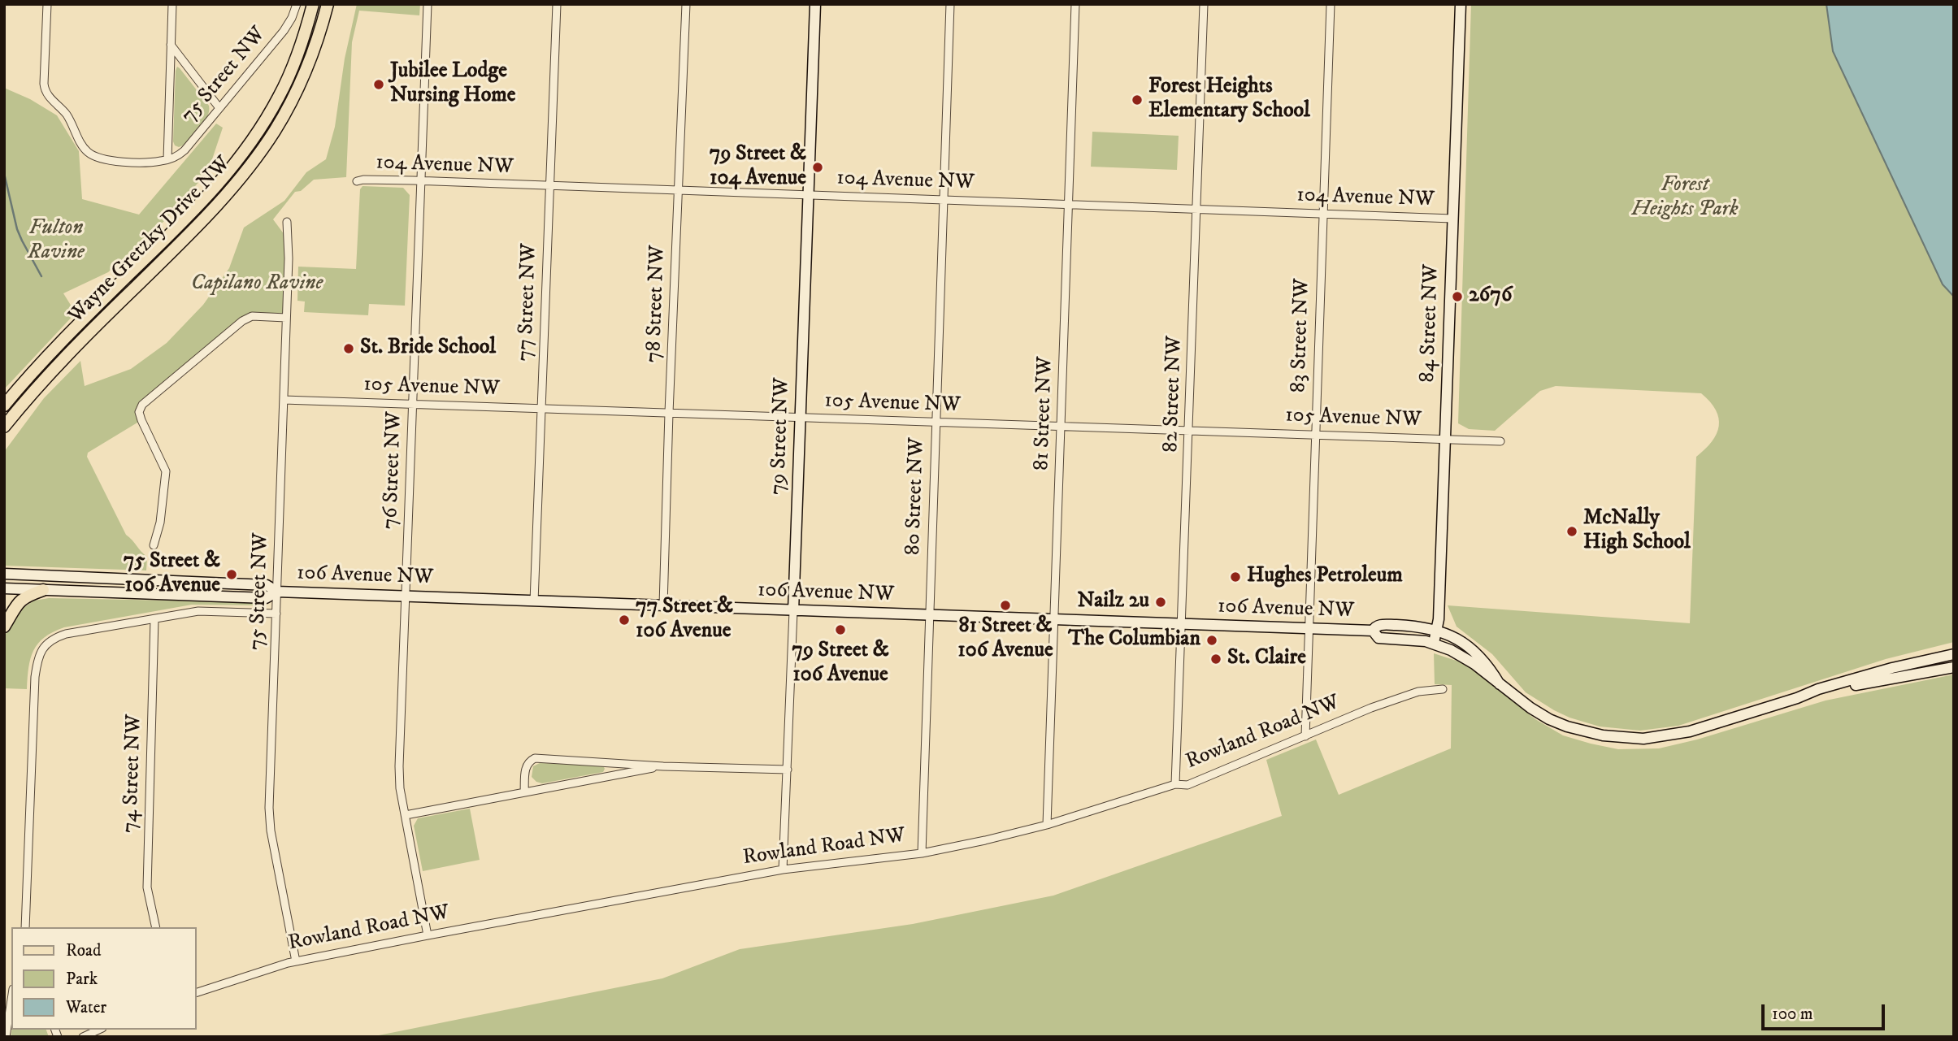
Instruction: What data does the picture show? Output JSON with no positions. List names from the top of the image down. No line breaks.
{"streets":{"main road":["Wayne Gretzky Drive NW","84 Street NW","79 Street NW","106 Avenue NW"],"street":["75 Street NW","104 Avenue NW","77 Street NW","78 Street NW","83 Street NW","105 Avenue NW","82 Street NW","81 Street NW","76 Street NW","80 Street NW","Rowland Road NW","74 Street NW"]},"crossings":[["75 Street NW","105 Avenue NW"],["75 Street NW","106 Avenue NW"],["75 Street NW","Rowland Road NW"],["104 Avenue NW","77 Street NW"],["104 Avenue NW","78 Street NW"],["104 Avenue NW","84 Street NW"],["104 Avenue NW","83 Street NW"],["104 Avenue NW","82 Street NW"],["104 Avenue NW","81 Street NW"],["104 Avenue NW","79 Street NW"],["104 Avenue NW","76 Street NW"],["104 Avenue NW","80 Street NW"],["77 Street NW","105 Avenue NW"],["77 Street NW","106 Avenue NW"],["78 Street NW","105 Avenue NW"],["78 Street NW","106 Avenue NW"],["84 Street NW","105 Avenue NW"],["84 Street NW","106 Avenue NW"],["83 Street NW","105 Avenue NW"],["83 Street NW","106 Avenue NW"],["83 Street NW","Rowland Road NW"],["105 Avenue NW","82 Street NW"],["105 Avenue NW","81 Street NW"],["105 Avenue NW","79 Street NW"],["105 Avenue NW","76 Street NW"],["105 Avenue NW","80 Street NW"],["82 Street NW","106 Avenue NW"],["82 Street NW","Rowland Road NW"],["81 Street NW","106 Avenue NW"],["81 Street NW","Rowland Road NW"],["79 Street NW","106 Avenue NW"],["79 Street NW","Rowland Road NW"],["76 Street NW","106 Avenue NW"],["76 Street NW","Rowland Road NW"],["80 Street NW","106 Avenue NW"],["80 Street NW","Rowland Road NW"]],"parks":["Forest Heights Park","Fulton Ravine","Capilano Ravine"],"places":["Jubilee Lodge Nursing Home","Forest Heights Elementary School","79 Street & 104 Avenue","2676","St. Bride School","McNally High School","75 Street & 106 Avenue","Hughes Petroleum","Nailz 2u","81 Street & 106 Avenue","77 Street & 106 Avenue","79 Street & 106 Avenue","The Columbian","St. Claire"],"legend":["Road","Park","Water"],"scale_bar":"100 m"}
